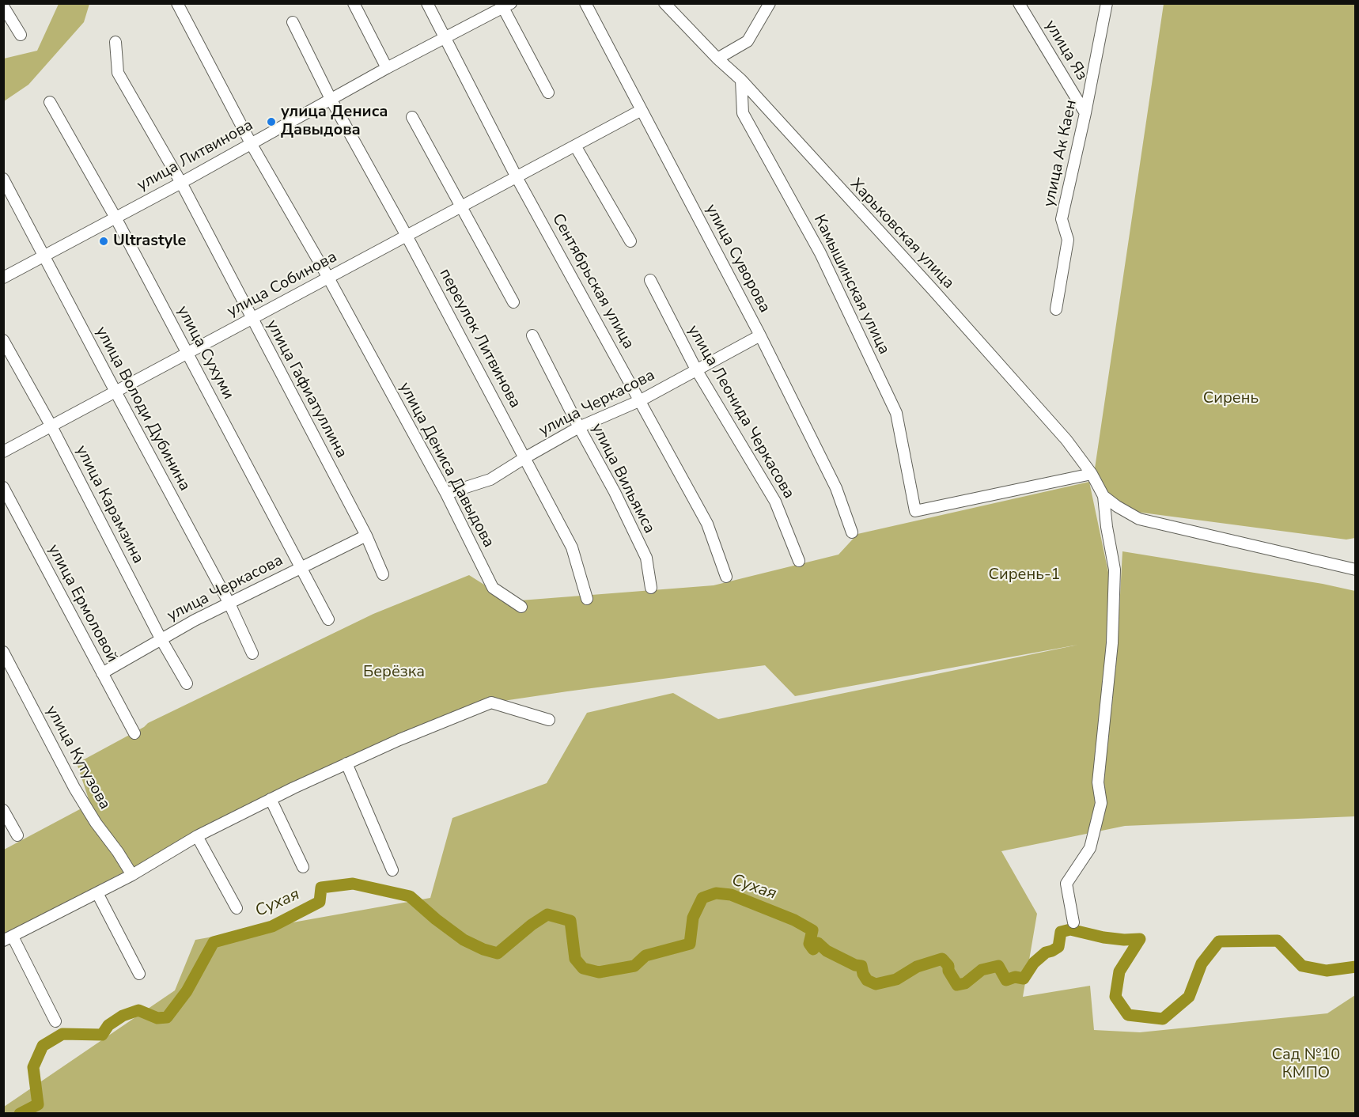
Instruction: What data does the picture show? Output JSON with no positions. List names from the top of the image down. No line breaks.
{"streets":{"street":["улица Яз","улица Ак Каен","улица Литвинова","Харьковская улица","улица Суворова","Сентябрьская улица","улица Собинова","Камышинская улица","переулок Литвинова","улица Сухуми","улица Гафиатуллина","улица Черкасова","улица Володи Дубинина","улица Леонида Черкасова","улица Дениса Давыдова","улица Вильямса","улица Карамзина","улица Ермоловой","улица Кутузова"]},"crossings":[["улица Яз","улица Ак Каен"],["улица Литвинова","Сентябрьская улица"],["улица Литвинова","переулок Литвинова"],["улица Литвинова","улица Сухуми"],["улица Литвинова","улица Гафиатуллина"],["улица Литвинова","улица Володи Дубинина"],["улица Литвинова","улица Дениса Давыдова"],["Харьковская улица","Камышинская улица"],["улица Суворова","улица Собинова"],["улица Суворова","улица Черкасова"],["Сентябрьская улица","улица Собинова"],["Сентябрьская улица","улица Черкасова"],["улица Собинова","переулок Литвинова"],["улица Собинова","улица Сухуми"],["улица Собинова","улица Гафиатуллина"],["улица Собинова","улица Володи Дубинина"],["улица Собинова","улица Дениса Давыдова"],["улица Собинова","улица Карамзина"],["переулок Литвинова","улица Черкасова"],["улица Сухуми","улица Черкасова"],["улица Гафиатуллина","улица Черкасова"],["улица Черкасова","улица Володи Дубинина"],["улица Черкасова","улица Леонида Черкасова"],["улица Черкасова","улица Дениса Давыдова"],["улица Черкасова","улица Вильямса"],["улица Черкасова","улица Карамзина"],["улица Черкасова","улица Ермоловой"]],"water":["Сухая"],"parks":["Сирень","Сирень-1","Берёзка","Сад №10 КМПО"],"places":["улица Дениса Давыдова","Ultrastyle"]}
